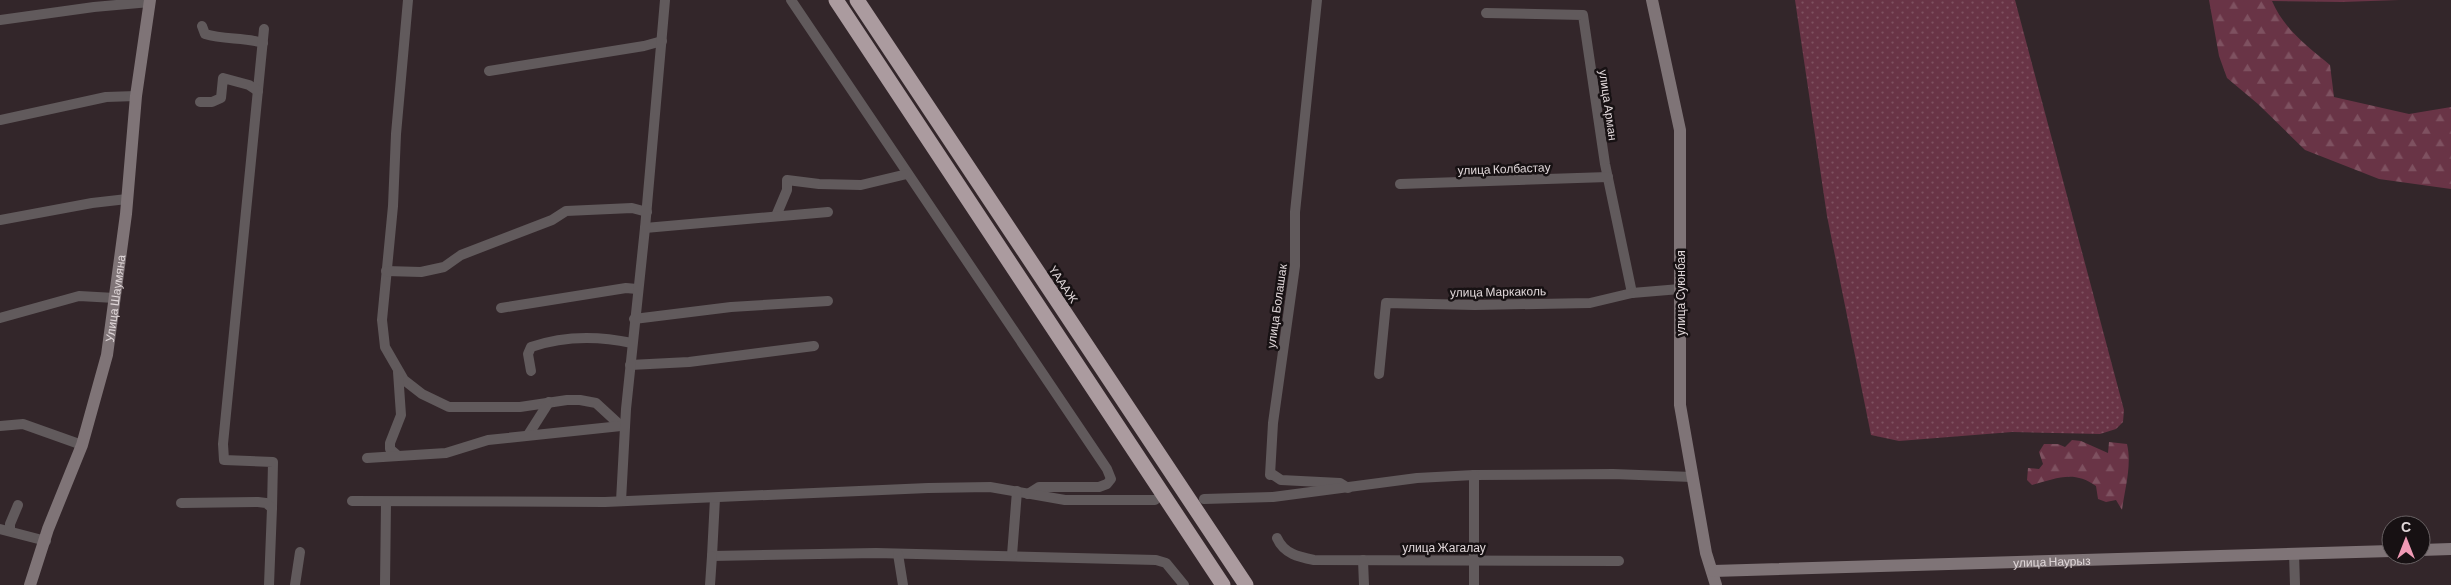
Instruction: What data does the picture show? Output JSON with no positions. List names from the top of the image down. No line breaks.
{"streets":{"highway":["ҮАААЖ"],"street":["улица Арман","улица Колбастау","улица Маркаколь","улица Суюнбая","Улица Шаумяна","улица Болашак","улица Жагалау","улица Наурыз"]},"crossings":[["улица Арман","улица Колбастау"],["улица Арман","улица Маркаколь"],["улица Маркаколь","улица Суюнбая"],["улица Суюнбая","улица Наурыз"]],"north":"top"}
